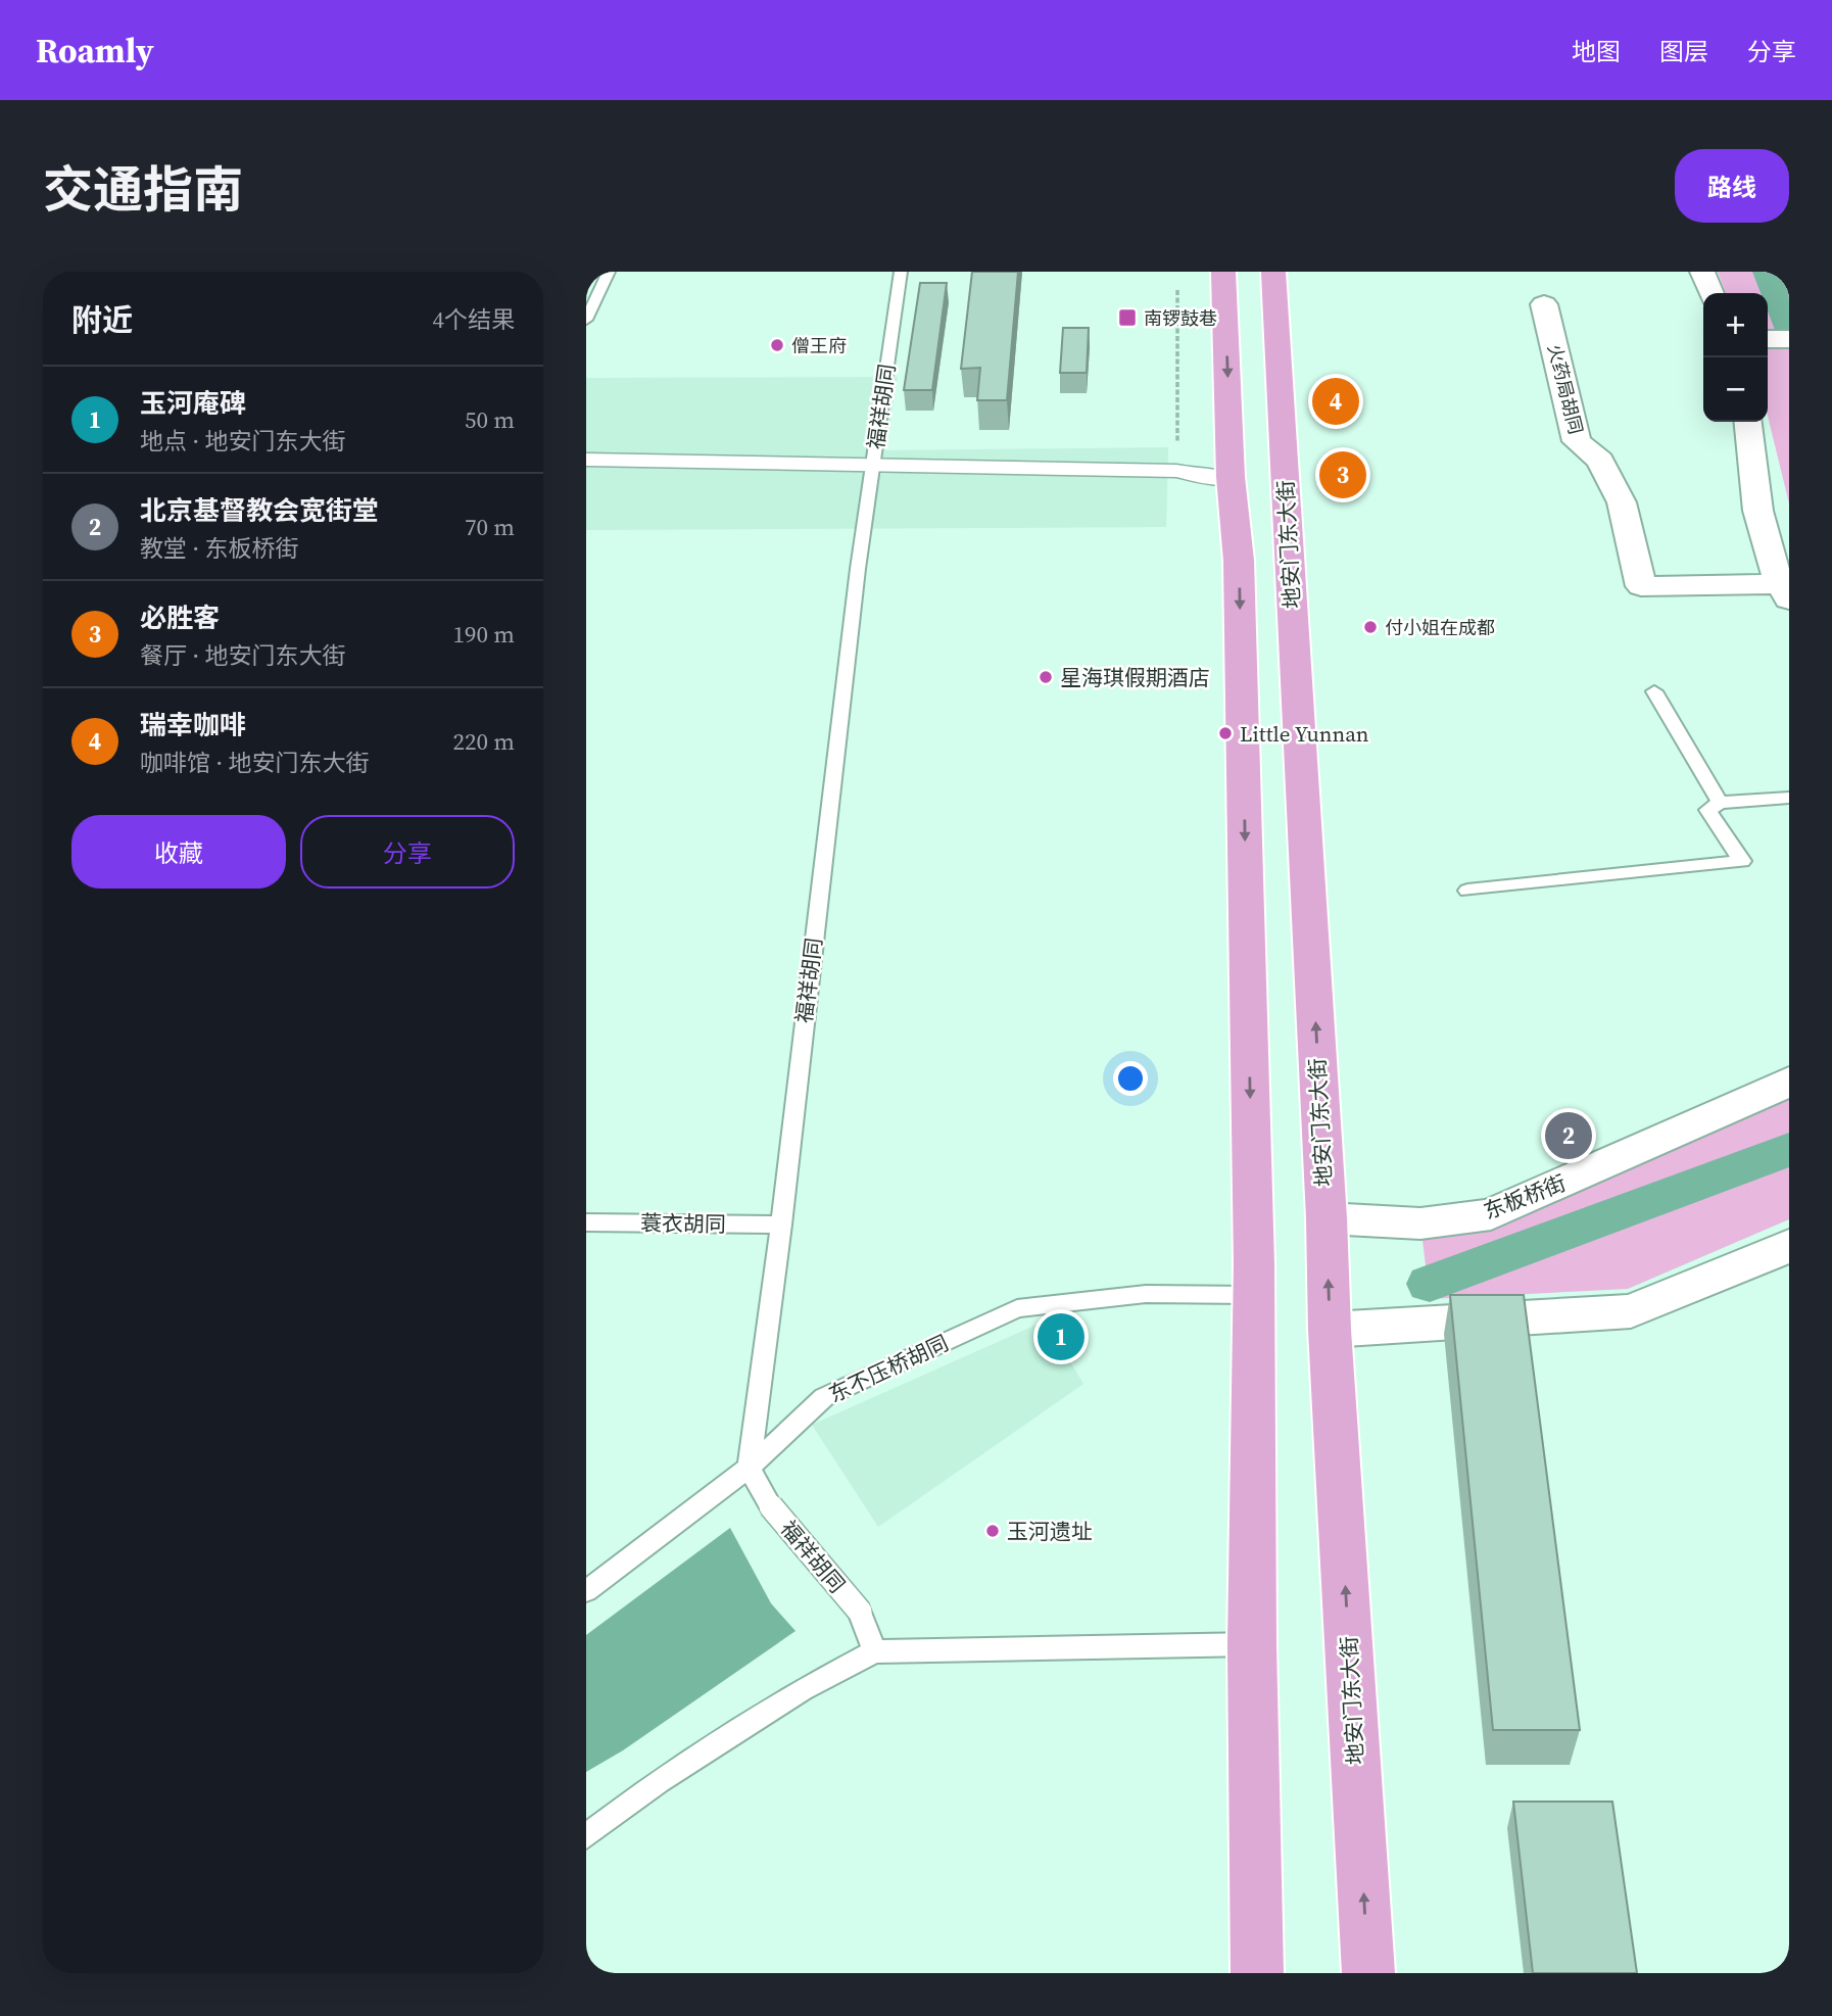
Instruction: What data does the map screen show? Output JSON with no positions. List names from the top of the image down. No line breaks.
{"streets":{"main road":["地安门东大街"],"street":["火药局胡同","东板桥街"],"lane":["福祥胡同","蓑衣胡同","东不压桥胡同"]},"crossings":[["福祥胡同","蓑衣胡同"],["福祥胡同","东不压桥胡同"],["地安门东大街","东板桥街"]],"places":{"transit":["南锣鼓巷"],"other":["僧王府","付小姐在成都","星海琪假期酒店","Little Yunnan","玉河遗址"]},"page":{"header":"Roamly","nav":["地图","图层","分享"],"title":"交通指南","buttons":["路线",["收藏","分享"]],"heading":["附近","4个结果"],"map_buttons":["+","−"],"list":[{"mark":"1","name":"玉河庵碑","note":"地点 · 地安门东大街","value":"50 m"},{"mark":"2","name":"北京基督教会宽街堂","note":"教堂 · 东板桥街","value":"70 m"},{"mark":"3","name":"必胜客","note":"餐厅 · 地安门东大街","value":"190 m"},{"mark":"4","name":"瑞幸咖啡","note":"咖啡馆 · 地安门东大街","value":"220 m"}],"pins":["4","3","2","1"]}}
